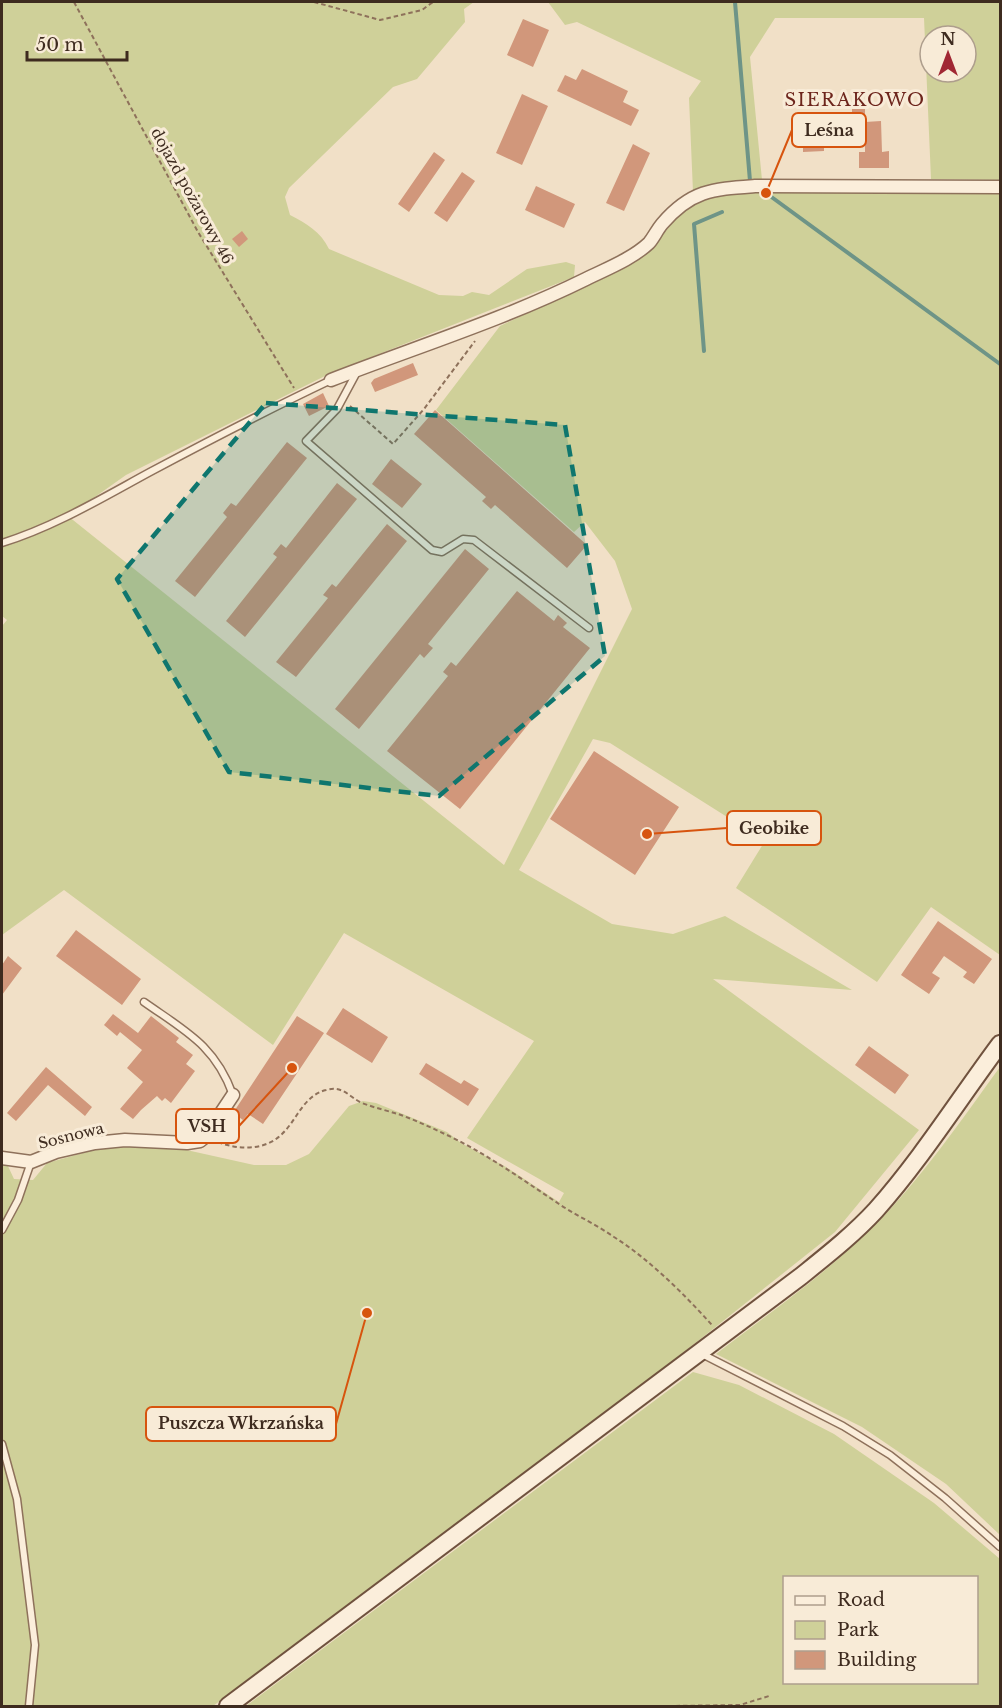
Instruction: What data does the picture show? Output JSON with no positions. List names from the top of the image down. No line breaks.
{"streets":{"street":["Sosnowa"],"path":["dojazd pożarowy 46"]},"districts":["SIERAKOWO"],"places":["Leśna","Geobike","VSH","Puszcza Wkrzańska"],"legend":["Road","Park","Building"],"scale_bar":"50 m","north":"top"}
